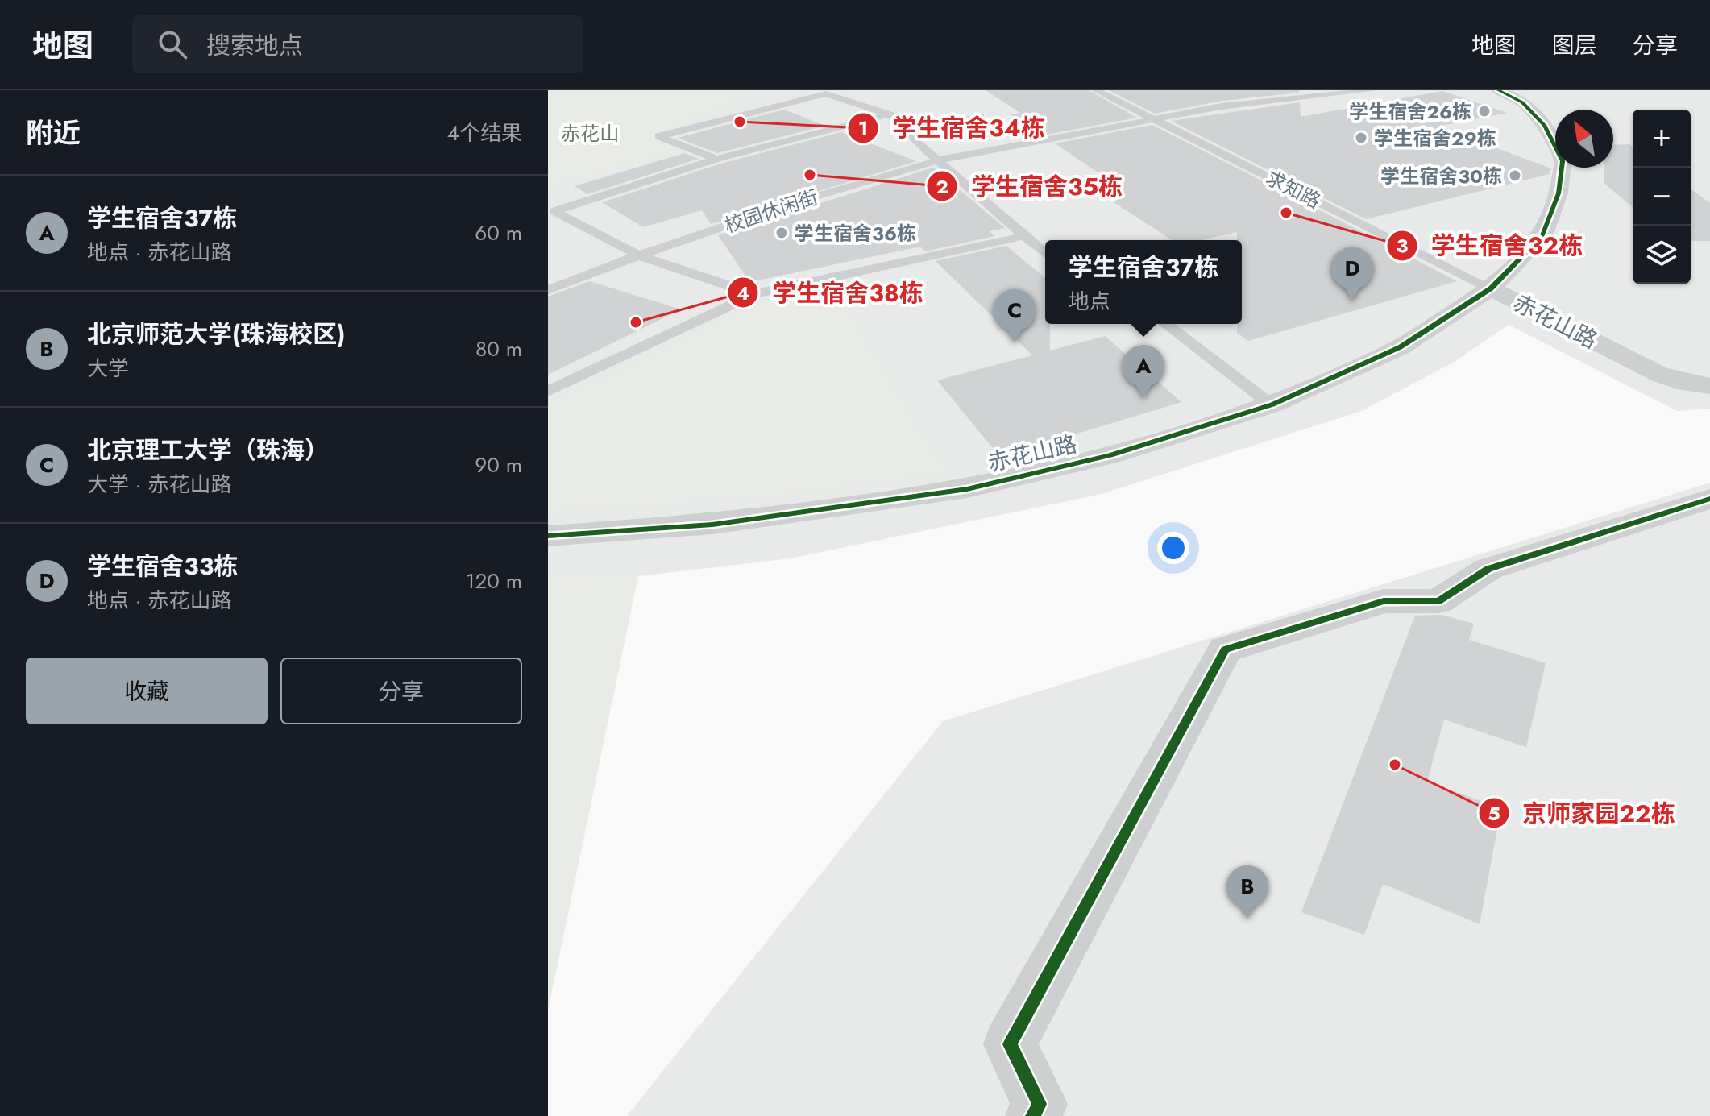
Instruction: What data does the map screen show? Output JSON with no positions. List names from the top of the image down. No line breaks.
{"streets":{"street":["赤花山路"],"lane":["求知路","校园休闲街"]},"crossings":[["求知路","校园休闲街"],["求知路","赤花山路"]],"parks":["赤花山"],"places":["学生宿舍26栋","学生宿舍34栋","学生宿舍29栋","学生宿舍35栋","学生宿舍30栋","学生宿舍32栋","学生宿舍36栋","学生宿舍38栋","京师家园22栋"],"north":"top left","page":{"header":"地图","search":"搜索地点","nav":["地图","图层","分享"],"heading":["附近","4个结果"],"map_buttons":["+","−"],"list":[{"mark":"A","name":"学生宿舍37栋","note":"地点 · 赤花山路","value":"60 m"},{"mark":"B","name":"北京师范大学(珠海校区)","note":"大学","value":"80 m"},{"mark":"C","name":"北京理工大学（珠海）","note":"大学 · 赤花山路","value":"90 m"},{"mark":"D","name":"学生宿舍33栋","note":"地点 · 赤花山路","value":"120 m"}],"popup":["学生宿舍37栋","地点"],"pins":["D","C","A","B"],"buttons":["收藏","分享"]}}
